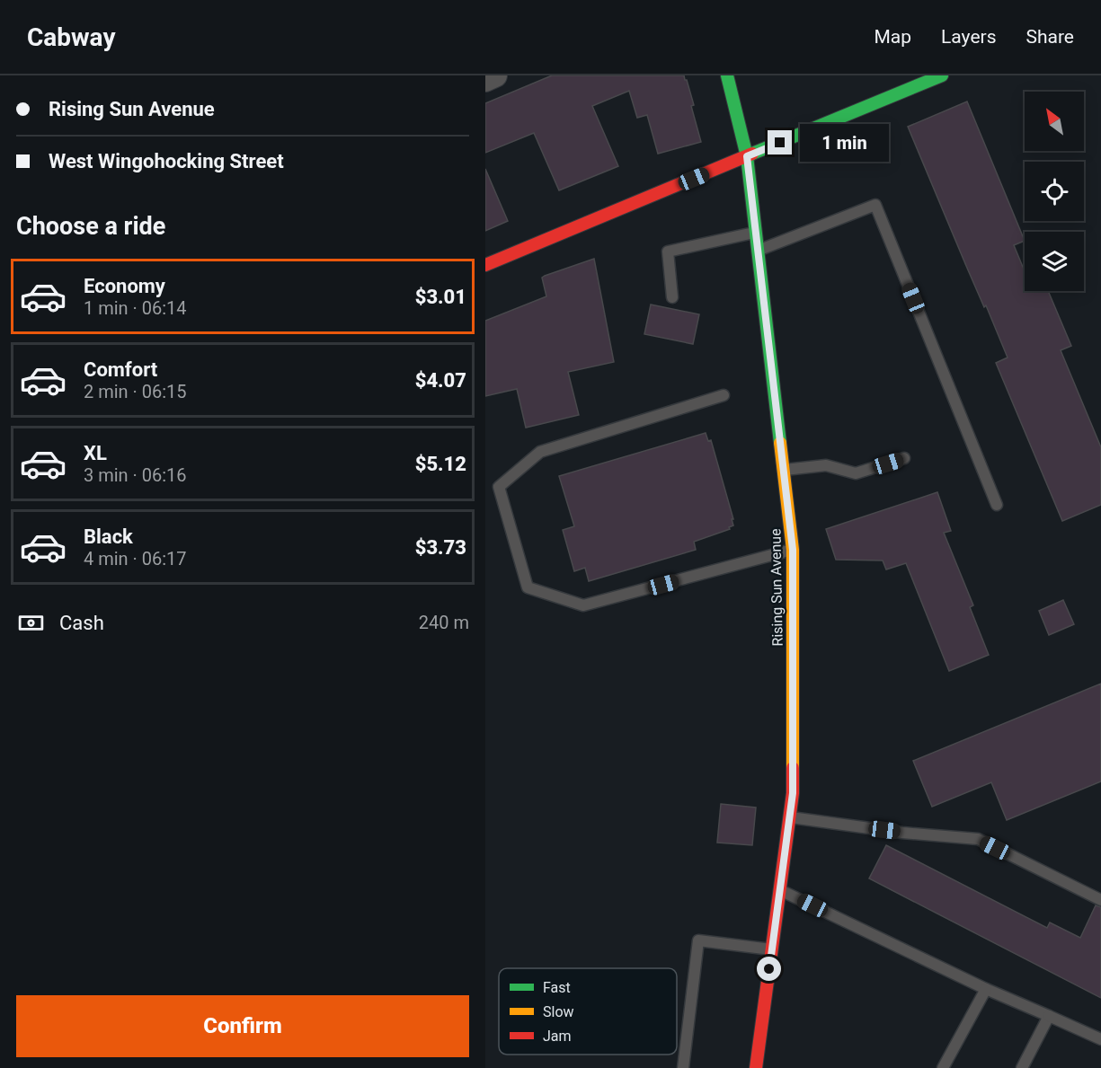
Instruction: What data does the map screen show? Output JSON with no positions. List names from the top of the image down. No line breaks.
{"streets":{"street":["Rising Sun Avenue"]},"legend":["Fast","Slow","Jam"],"north":"top left","page":{"header":"Cabway","nav":["Map","Layers","Share"],"banner":["Rising Sun Avenue","West Wingohocking Street"],"bubble":"1 min","heading":"Choose a ride","list":[{"name":"Economy","note":"1 min · 06:14","value":"$3.01"},{"name":"Comfort","note":"2 min · 06:15","value":"$4.07"},{"name":"XL","note":"3 min · 06:16","value":"$5.12"},{"name":"Black","note":"4 min · 06:17","value":"$3.73"}],"pay":["Cash","240 m"],"buttons":"Confirm"}}
